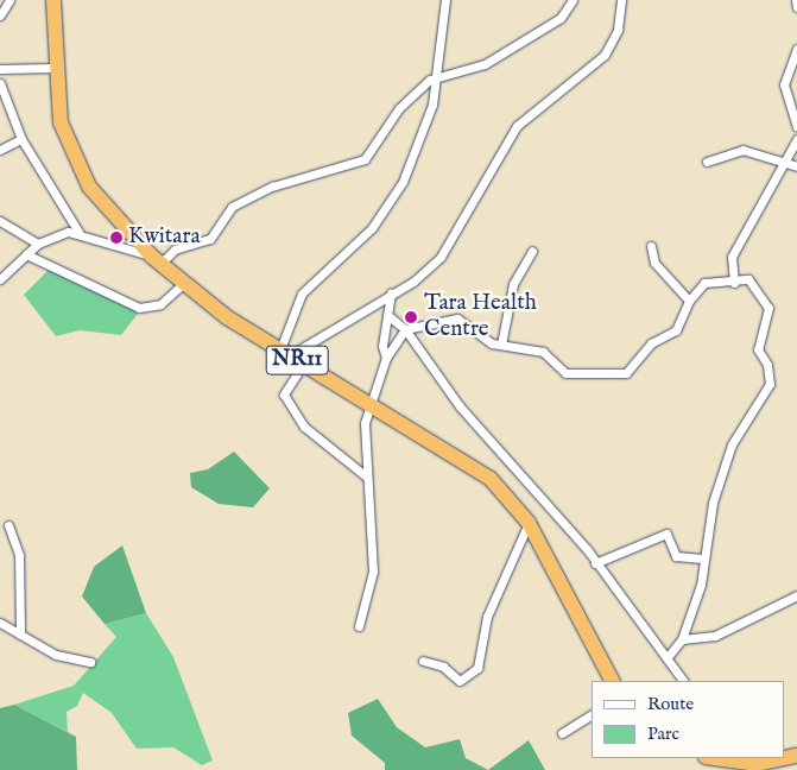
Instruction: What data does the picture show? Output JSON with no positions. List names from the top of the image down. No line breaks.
{"streets":{"highway":["NR11"]},"places":["Kwitara","Tara Health Centre"],"legend":["Route","Parc"]}
